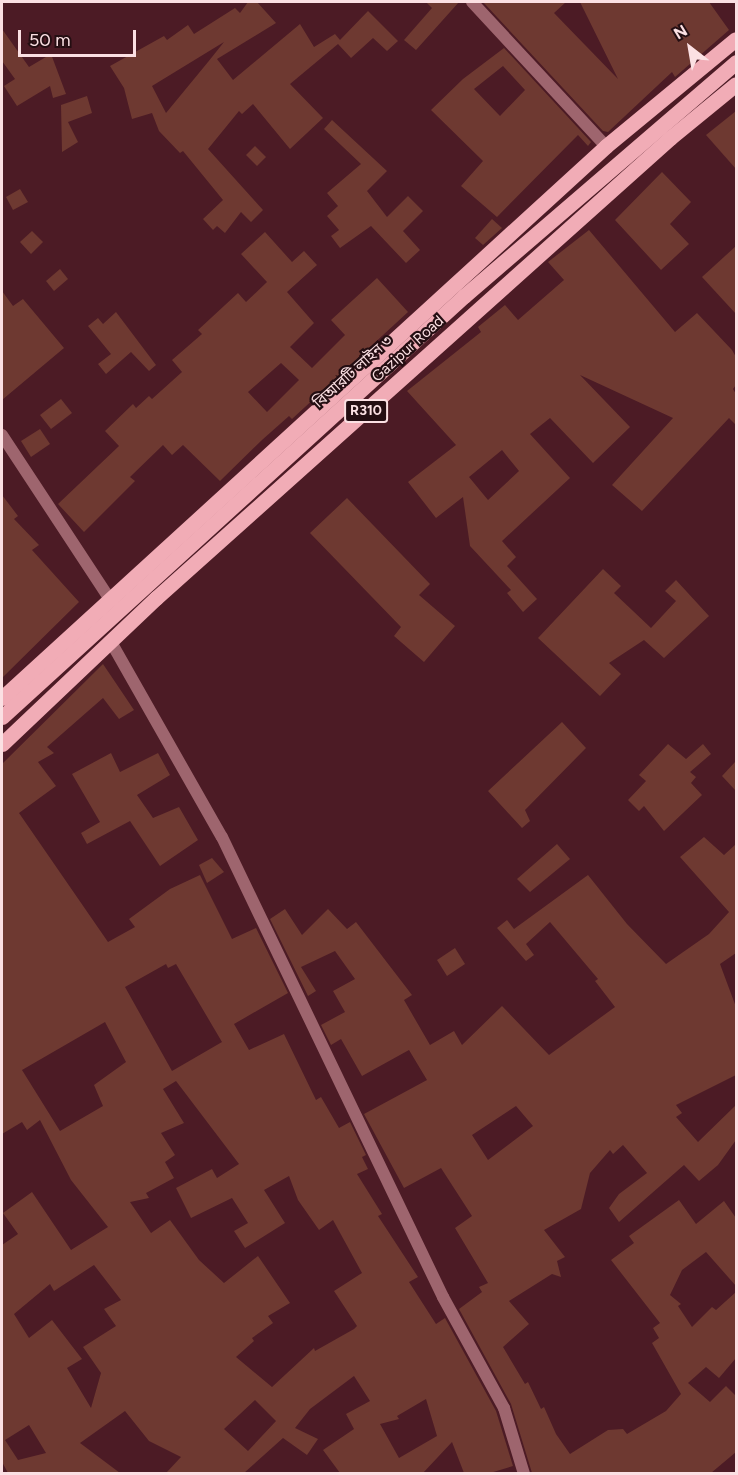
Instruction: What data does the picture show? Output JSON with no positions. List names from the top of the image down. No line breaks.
{"streets":{"main road":["Gazipur Road","বিআরটি লাইন ৩","R310"]},"scale_bar":"50 m","north":"top left"}
